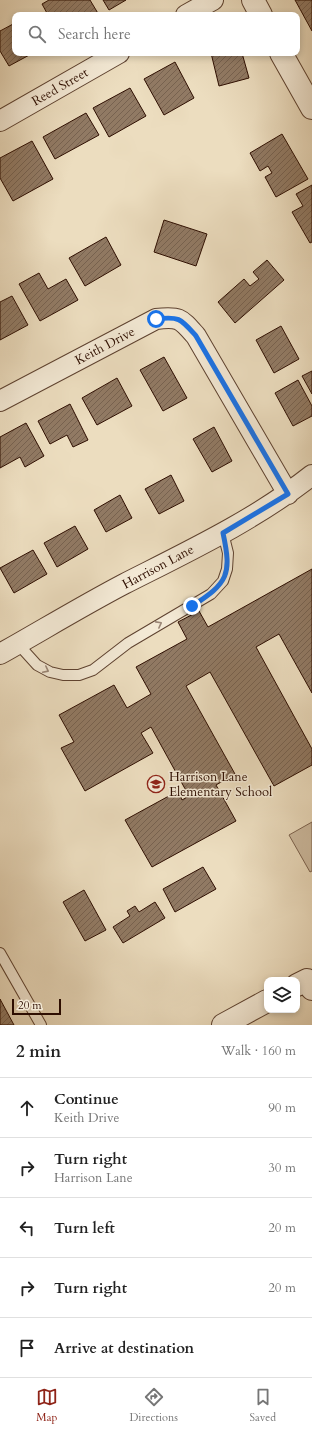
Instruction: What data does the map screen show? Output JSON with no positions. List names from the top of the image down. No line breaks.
{"streets":{"street":["Reed Street","Keith Drive","Harrison Lane"]},"crossings":[["Keith Drive","Harrison Lane"]],"places":{"school or university":["Harrison Lane Elementary School"]},"scale_bar":"20 m","page":{"search":"Search here","scale":"20 m","heading":["2 min","Walk · 160 m"],"list":[["Continue","Keith Drive","90 m"],["Turn right","Harrison Lane","30 m"],["Turn left","20 m"],["Turn right","20 m"],"Arrive at destination"],"nav":["Map","Directions","Saved"]}}
